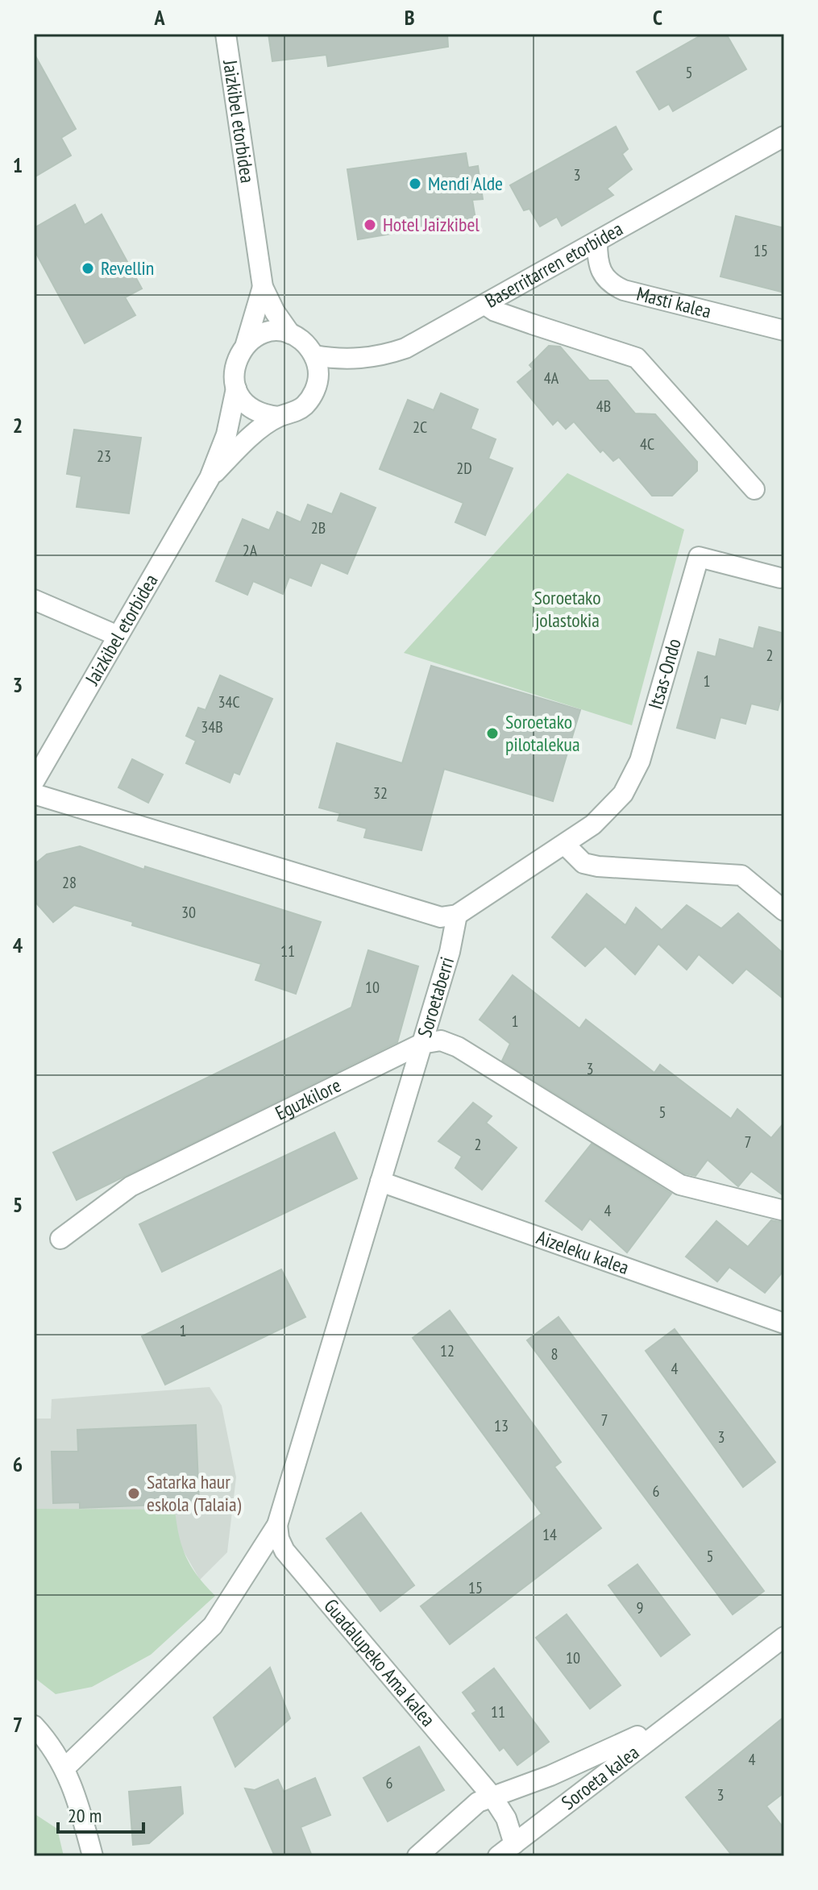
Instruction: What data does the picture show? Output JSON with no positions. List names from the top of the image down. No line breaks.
{"streets":{"street":["Jaizkibel etorbidea","Baserritarren etorbidea","Masti kalea","Itsas-Ondo","Soroetaberri","Eguzkilore","Aizeleku kalea","Guadalupeko Ama kalea","Soroeta kalea"]},"crossings":[["Jaizkibel etorbidea","Baserritarren etorbidea"],["Baserritarren etorbidea","Masti kalea"],["Soroetaberri","Eguzkilore"],["Guadalupeko Ama kalea","Soroeta kalea"]],"parks":["Soroetako jolastokia"],"places":["Mendi Alde","Hotel Jaizkibel","Revellin","Soroetako pilotalekua","Satarka haur eskola (Talaia)"],"house_numbers":["5","3","15","4A","4B","2C","4C","23","2D","2B","2A","2","1","34C","34B","32","28","30","11","10","1","3","5","7","2","4","1","12","8","4","7","13","3","6","14","5","15","9","10","11","4","6","3"],"scale_bar":"20 m","grid":{"columns":["A","B","C"],"rows":["1","2","3","4","5","6","7"]}}
